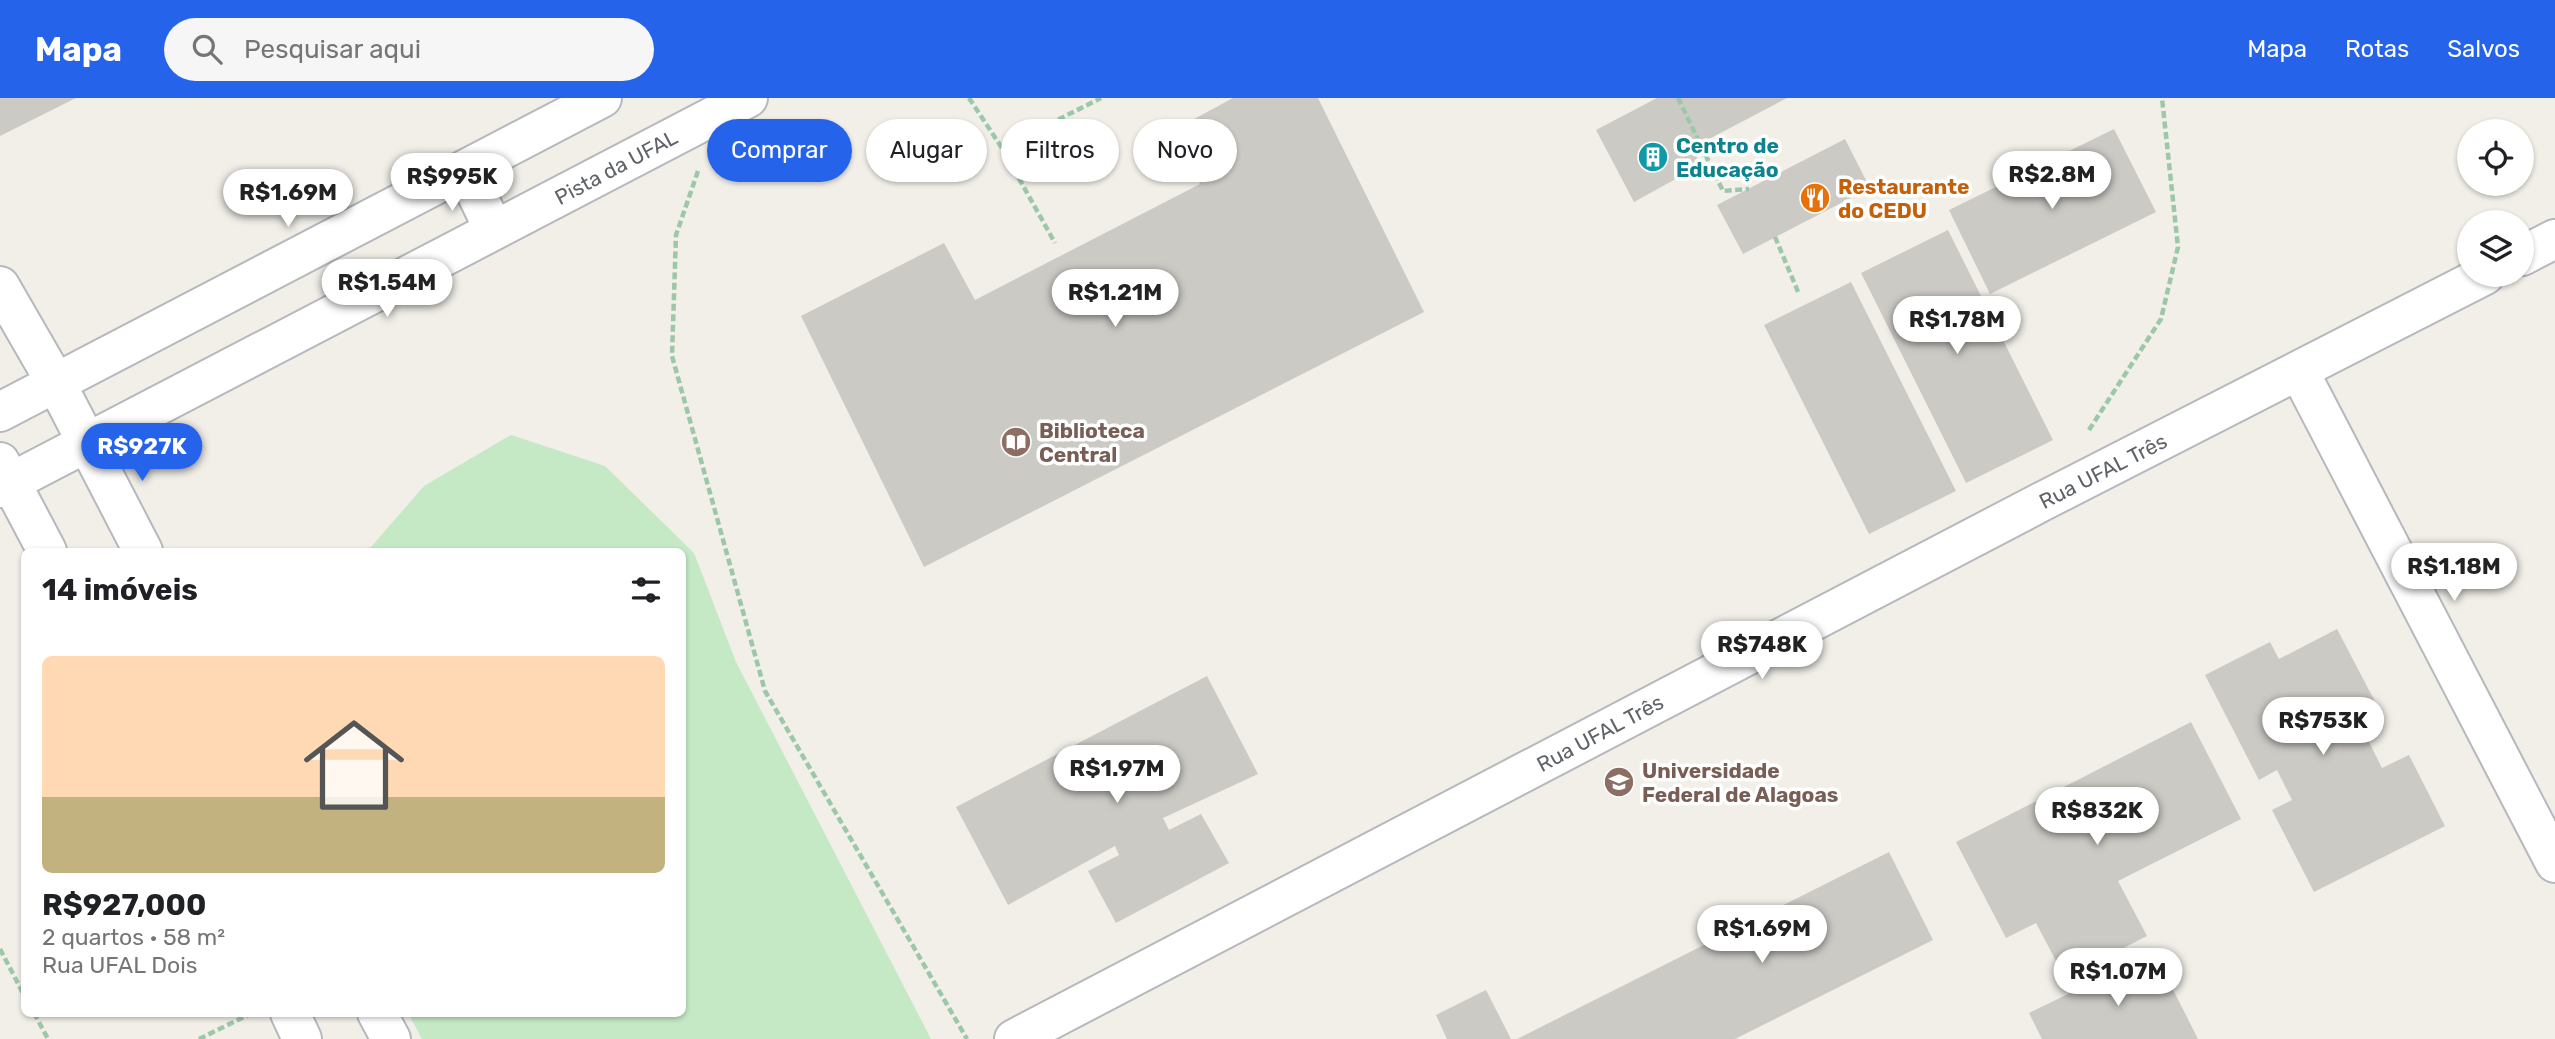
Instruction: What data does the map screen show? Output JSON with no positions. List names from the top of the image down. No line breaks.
{"streets":{"street":["Pista da UFAL","Rua UFAL Três"]},"places":{"building":["Centro de Educação"],"restaurant":["Restaurante do CEDU"],"library":["Biblioteca Central"],"school or university":["Universidade Federal de Alagoas"]},"page":{"header":"Mapa","search":"Pesquisar aqui","nav":["Mapa","Rotas","Salvos"],"chip":["Comprar","Alugar","Filtros","Novo"],"price":["R$2.8M","R$995K","R$1.69M","R$1.54M","R$1.21M","R$1.78M","R$927K","R$1.18M","R$748K","R$753K","R$1.97M","R$832K","R$1.69M","R$1.07M"],"heading":"14 imóveis","list":[{"name":"R$927,000","note":"2 quartos · 58 m² · Rua UFAL Dois"}]}}
